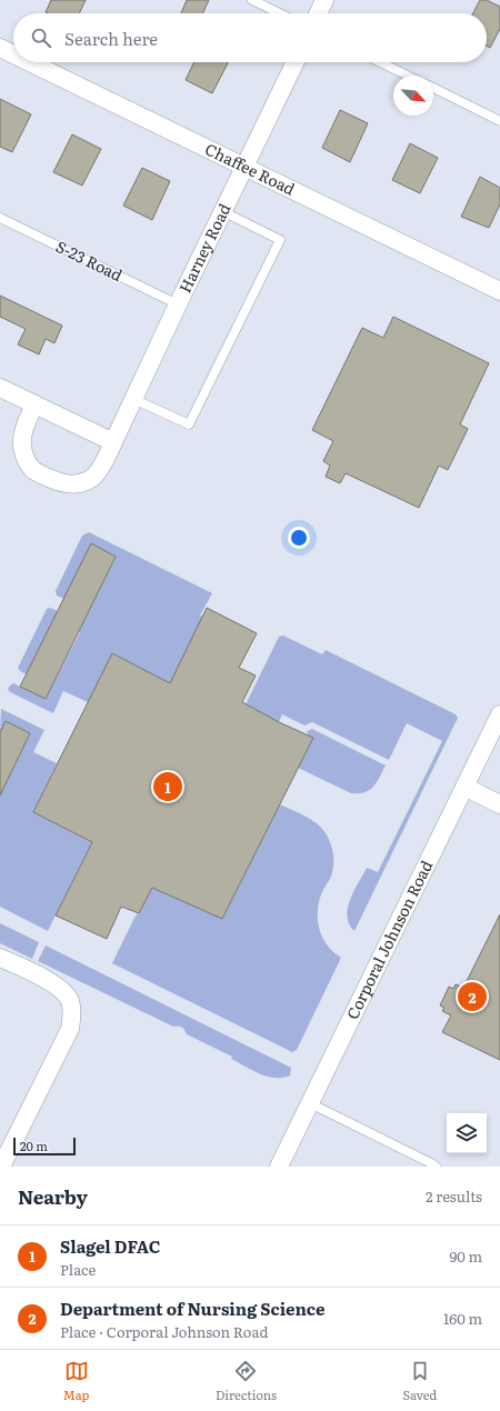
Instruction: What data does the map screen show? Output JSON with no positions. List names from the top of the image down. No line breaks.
{"streets":{"street":["Chaffee Road","Harney Road","Corporal Johnson Road"],"lane":["S-23 Road"]},"crossings":[["Chaffee Road","Harney Road"],["Harney Road","S-23 Road"]],"scale_bar":"20 m","north":"bottom right","page":{"search":"Search here","pins":["1","2"],"scale":"20 m","heading":["Nearby","2 results"],"list":[{"mark":"1","name":"Slagel DFAC","note":"Place","value":"90 m"},{"mark":"2","name":"Department of Nursing Science","note":"Place · Corporal Johnson Road","value":"160 m"}],"nav":["Map","Directions","Saved"]}}
